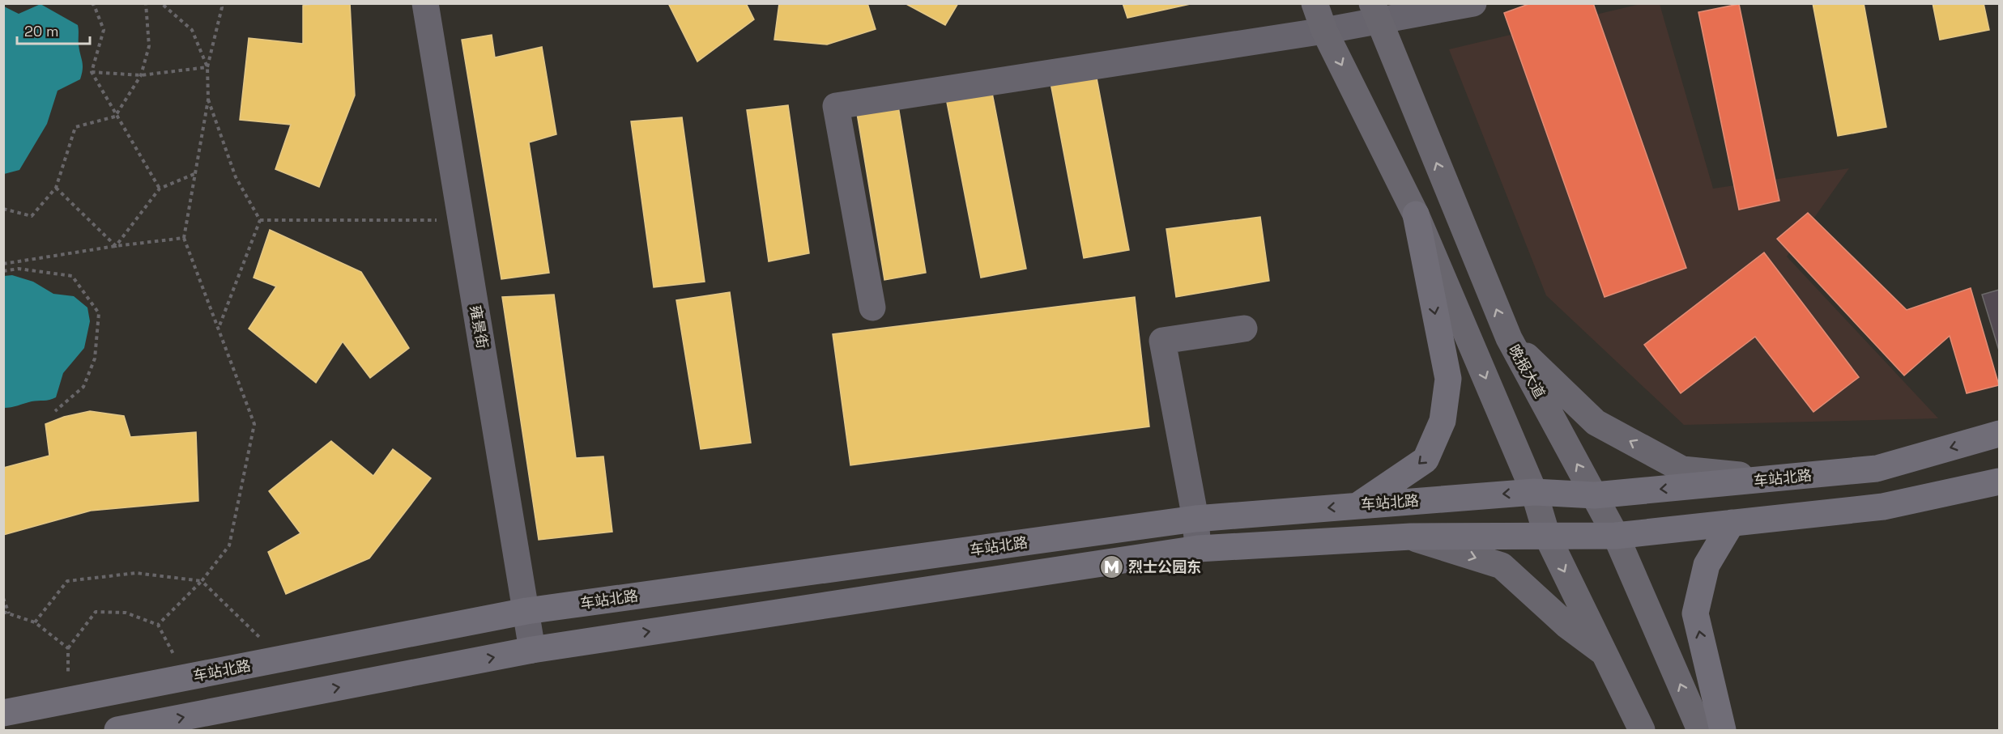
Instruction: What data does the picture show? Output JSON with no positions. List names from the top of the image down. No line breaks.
{"streets":{"main road":["晚报大道","车站北路"],"street":["雍景街"]},"crossings":[["雍景街","车站北路"],["晚报大道","车站北路"]],"places":{"metro station":["烈士公园东"]},"scale_bar":"20 m"}
